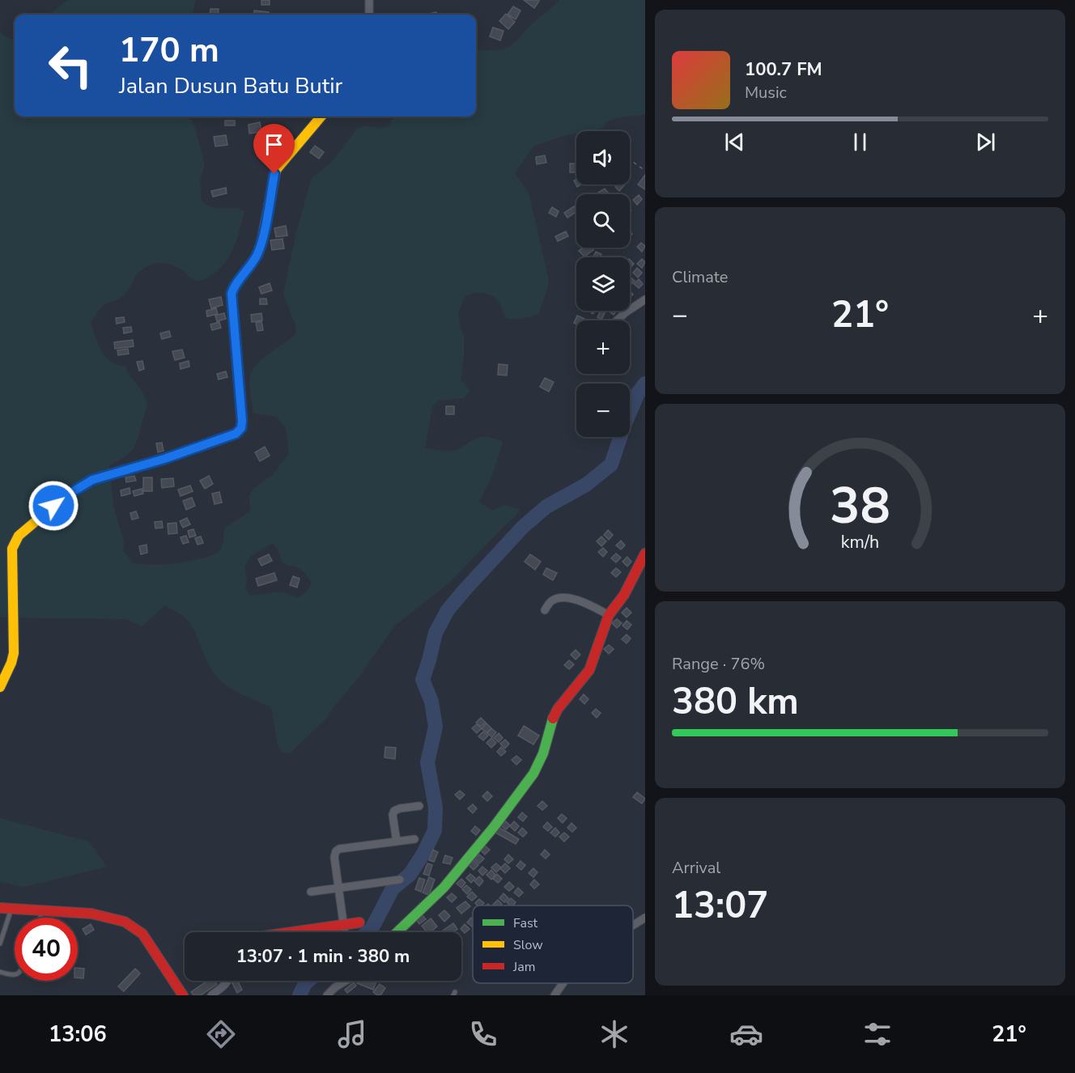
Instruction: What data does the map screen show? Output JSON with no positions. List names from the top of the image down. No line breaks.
{"legend":["Fast","Slow","Jam"],"page":{"turn":["170 m","Jalan Dusun Batu Butir"],"song":["100.7 FM","Music"],"map_buttons":["+","−"],"tile":["Climate",["Range · 76%","380 km"],["Arrival","13:07"]],"heat":["−","21°","+"],"limit":"40","trip":"13:07 · 1 min · 380 m","tabs":["13:06","21°"],"gauge":["38","km/h"]}}
